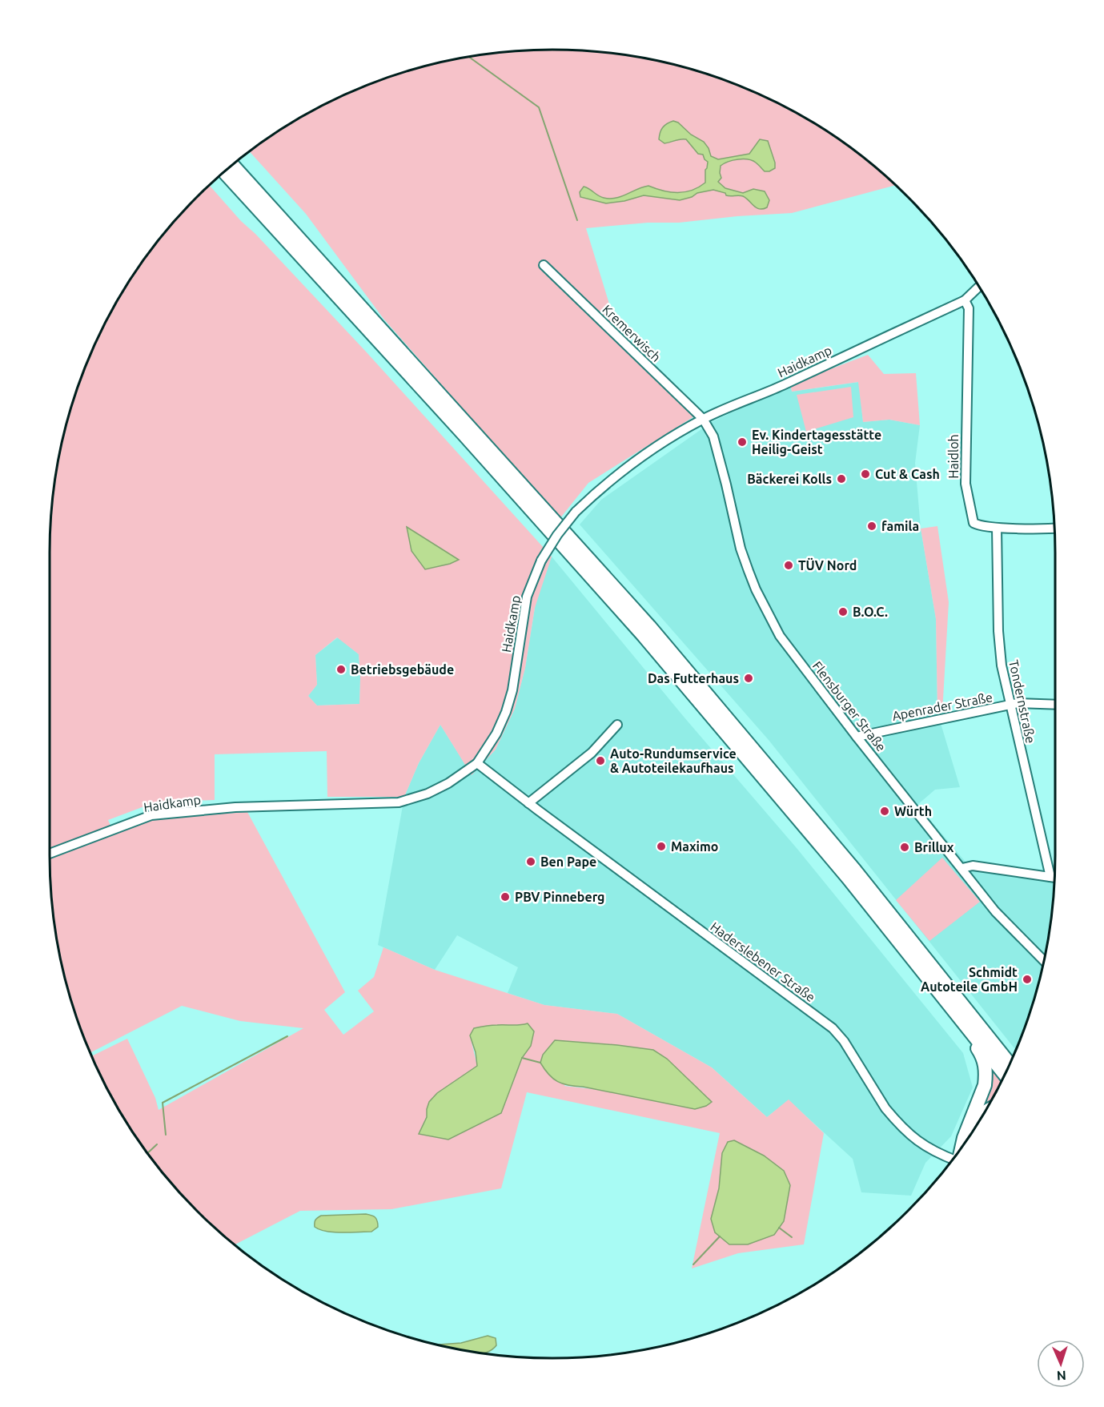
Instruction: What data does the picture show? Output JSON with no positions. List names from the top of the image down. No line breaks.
{"streets":{"street":["Kremerwisch","Haidkamp","Haidloh","Tondernstraße","Flensburger Straße","Apenrader Straße","Haderslebener Straße"]},"crossings":[["Kremerwisch","Haidkamp"],["Kremerwisch","Flensburger Straße"],["Haidkamp","Haidloh"],["Haidkamp","Flensburger Straße"],["Haidkamp","Haderslebener Straße"],["Haidloh","Tondernstraße"],["Tondernstraße","Apenrader Straße"],["Flensburger Straße","Apenrader Straße"]],"places":["Ev. Kindertagesstätte Heilig-Geist","Cut & Cash","Bäckerei Kolls","famila","TÜV Nord","B.O.C.","Betriebsgebäude","Das Futterhaus","Auto-Rundumservice & Autoteilekaufhaus","Würth","Maximo","Brillux","Ben Pape","PBV Pinneberg","Schmidt Autoteile GmbH"],"north":"bottom"}
